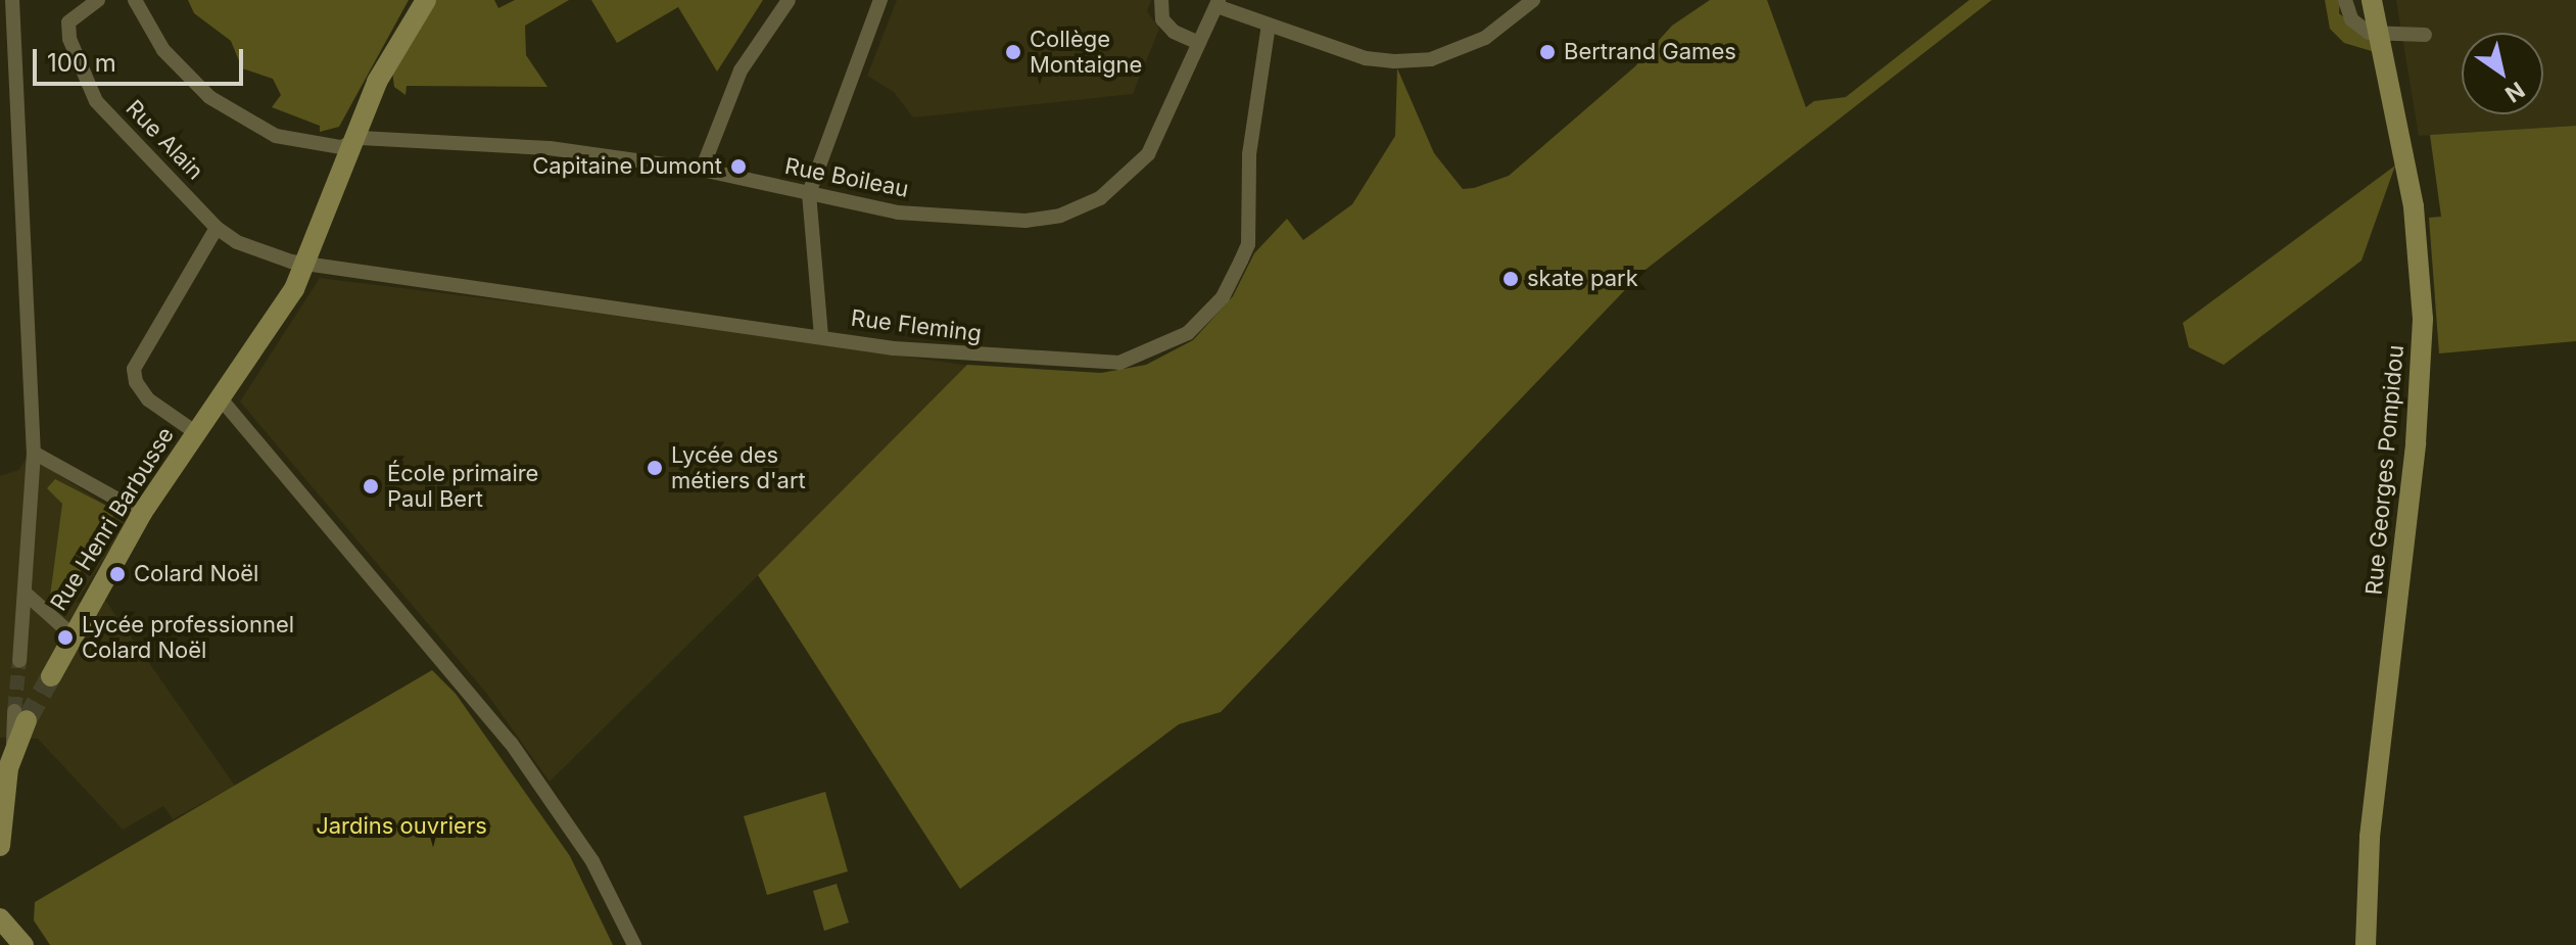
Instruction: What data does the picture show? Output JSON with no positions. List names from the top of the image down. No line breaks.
{"streets":{"main road":["Rue Georges Pompidou","Rue Henri Barbusse"],"street":["Rue Alain","Rue Boileau","Rue Fleming"]},"crossings":[["Rue Alain","Rue Fleming"],["Rue Alain","Rue Henri Barbusse"],["Rue Fleming","Rue Henri Barbusse"]],"parks":["Jardins ouvriers"],"places":["Collège Montaigne","Bertrand Games","Capitaine Dumont","skate park","Lycée des métiers d'art","École primaire Paul Bert","Colard Noël","Lycée professionnel Colard Noël"],"scale_bar":"100 m","north":"bottom right"}
